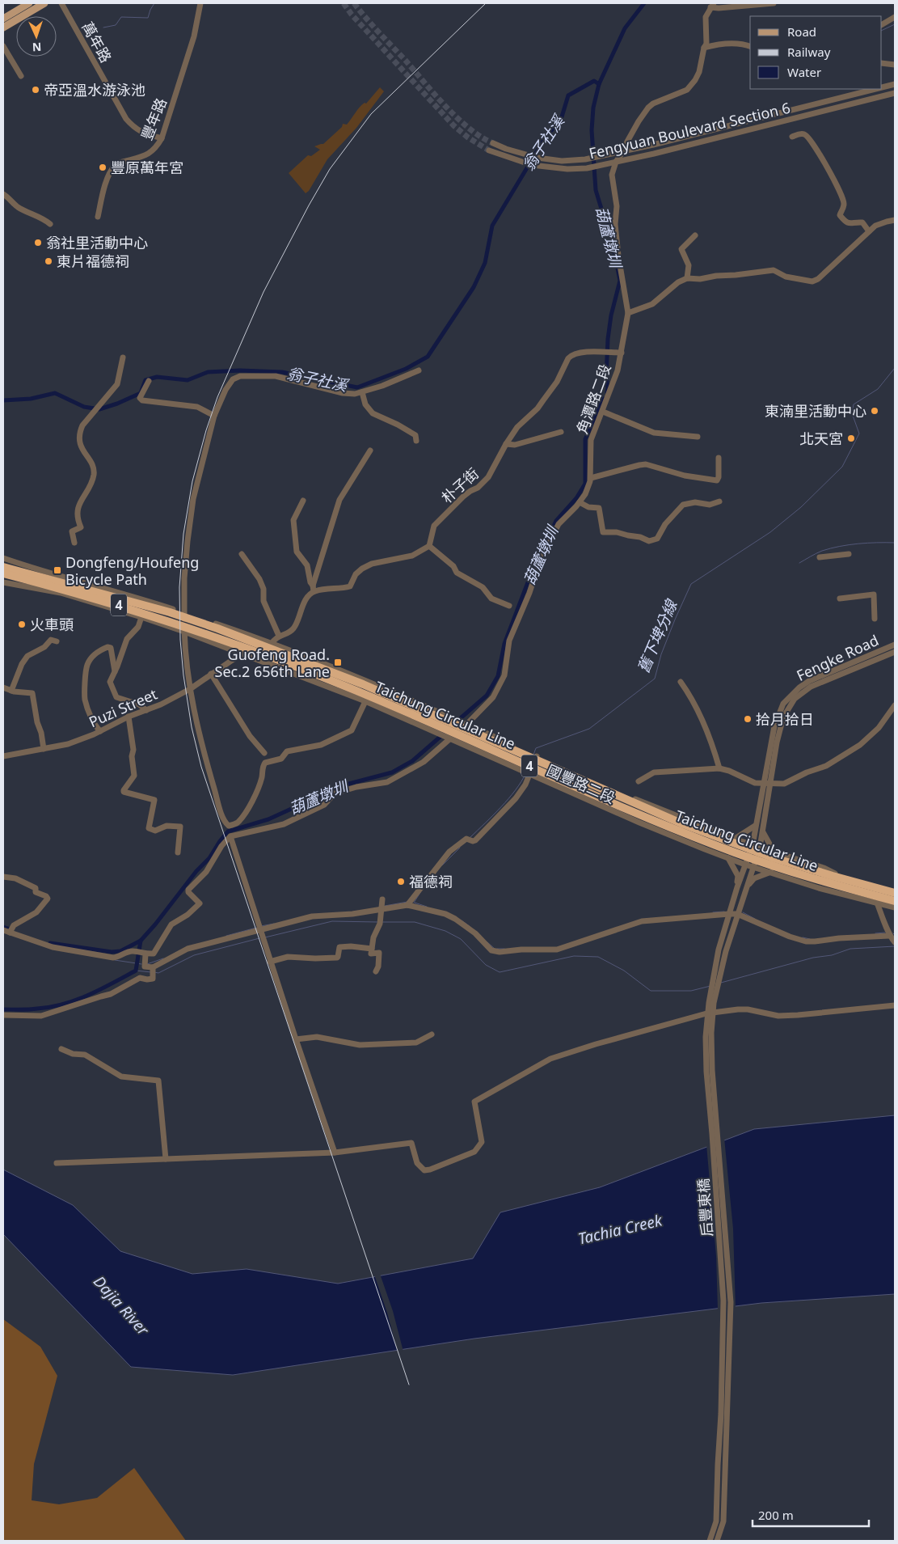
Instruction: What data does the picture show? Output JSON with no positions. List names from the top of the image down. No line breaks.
{"streets":{"highway":["4","Taichung Circular Line"],"street":["萬年路","豐年路","Fengyuan Boulevard Section 6","角潭路二段","朴子街","Fengke Road","Puzi Street","國豐路二段","后豐東橋"]},"crossings":[["萬年路","豐年路"],["Fengyuan Boulevard Section 6","角潭路二段"],["角潭路二段","朴子街"],["角潭路二段","國豐路二段"],["Fengke Road","國豐路二段"],["Fengke Road","后豐東橋"],["Puzi Street","國豐路二段"],["Taichung Circular Line","國豐路二段"]],"water":["翁子社溪","葫蘆墩圳","舊下埤分線","Tachia Creek","Dajia River"],"places":{"other":["帝亞溫水游泳池","豐原萬年宮","翁社里活動中心","東片福德祠","東湳里活動中心","北天宮","火車頭","拾月拾日","福德祠"],"transit":["Dongfeng/Houfeng Bicycle Path","Guofeng Road. Sec.2 656th Lane"]},"legend":["Road","Railway","Water"],"scale_bar":"200 m","north":"bottom"}
